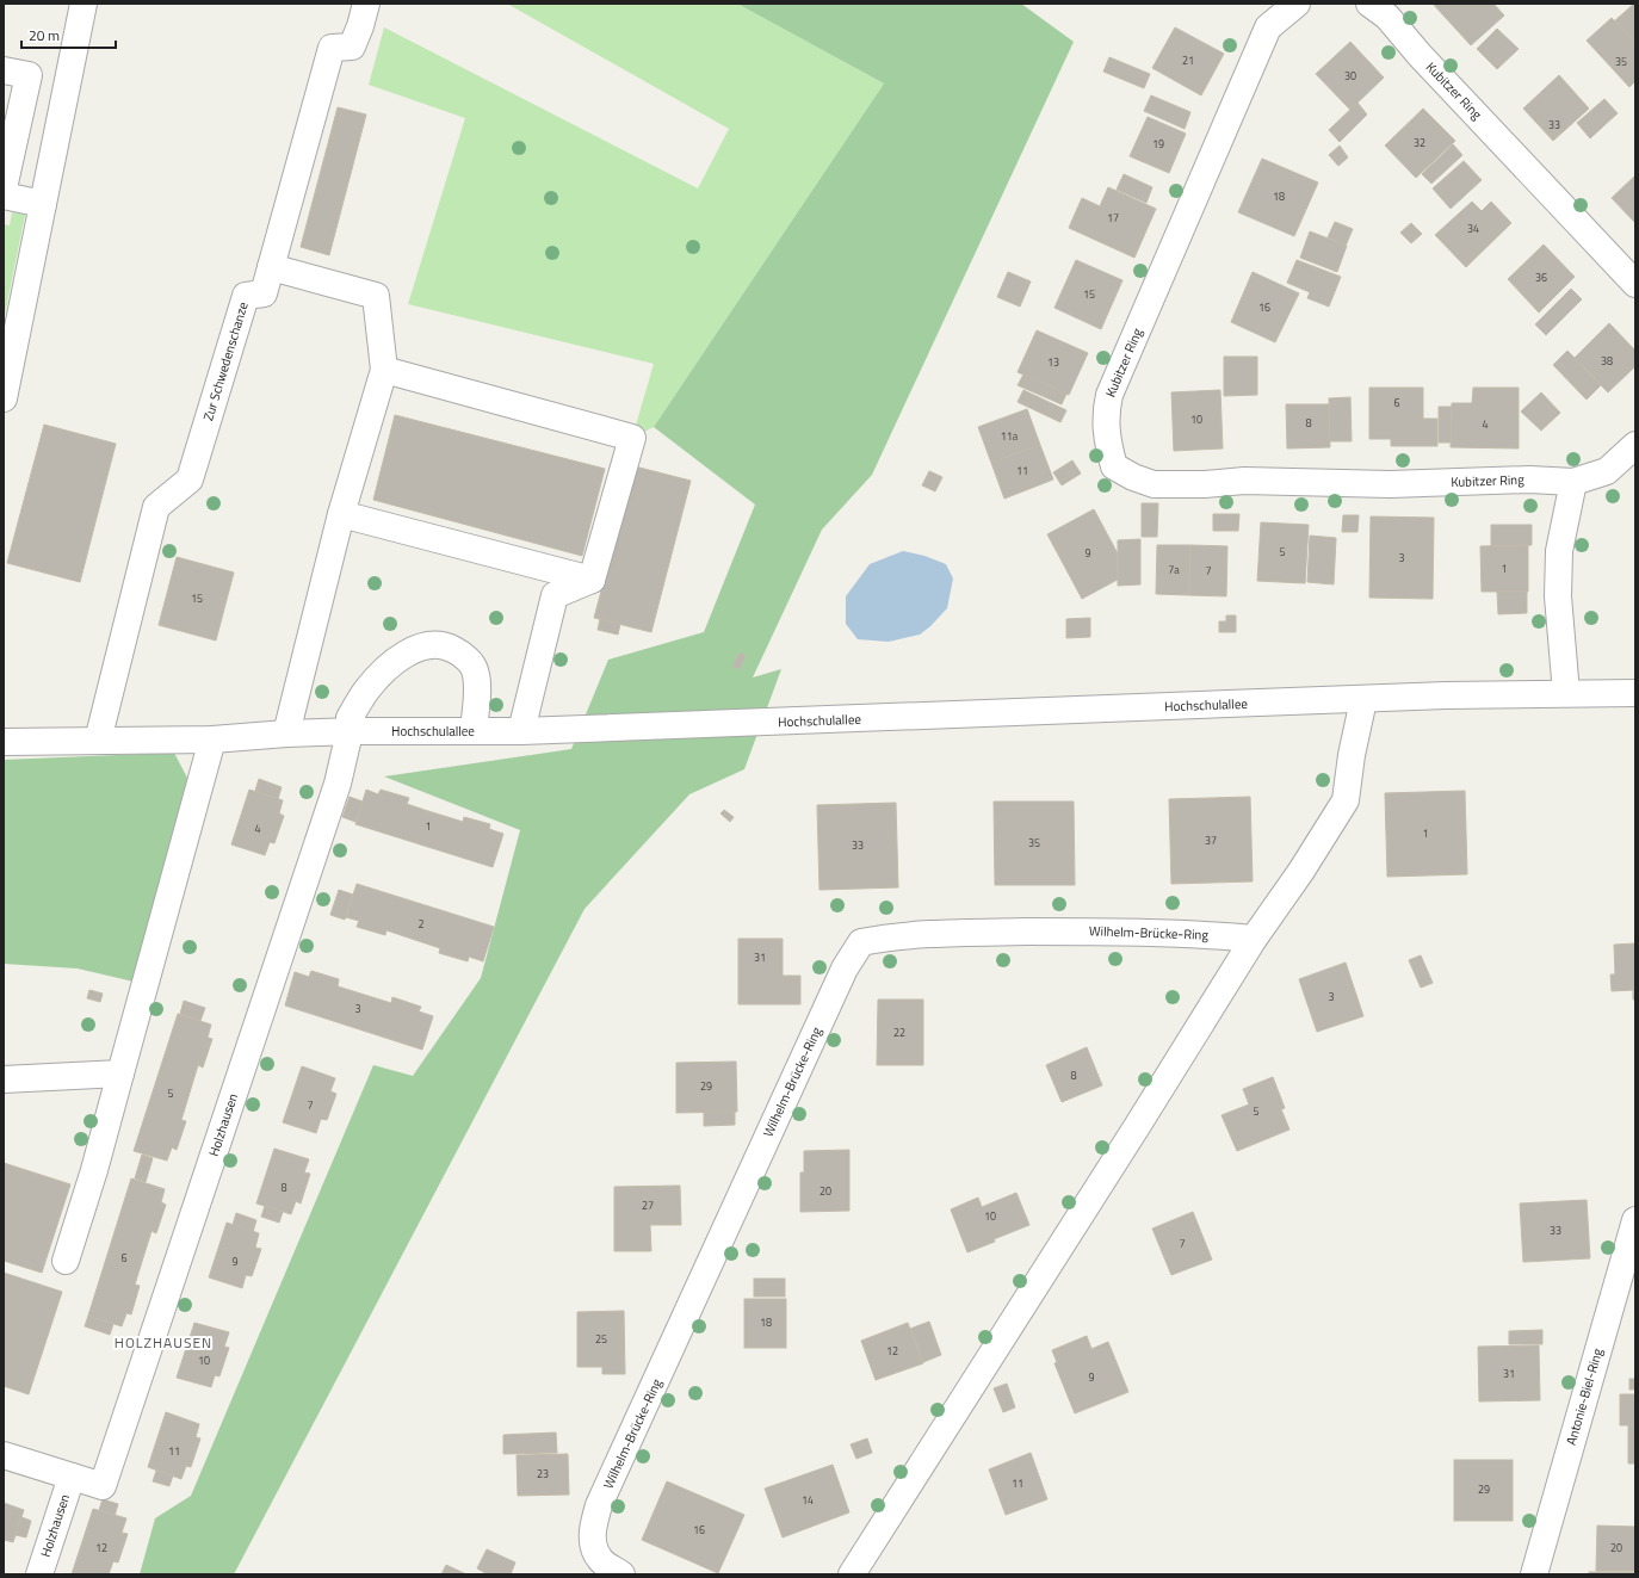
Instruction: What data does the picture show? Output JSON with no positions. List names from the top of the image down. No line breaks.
{"streets":{"street":["Kubitzer Ring","Zur Schwedenschanze","Hochschulallee","Wilhelm-Brücke-Ring","Holzhausen","Antonie-Biel-Ring"]},"crossings":[["Zur Schwedenschanze","Hochschulallee"],["Hochschulallee","Holzhausen"]],"districts":["HOLZHAUSEN"],"house_numbers":["21","35","30","33","32","19","18","17","34","36","15","16","38","13","6","10","8","4","11a","11","5","9","3","1","7a","7","15","1","4","1","37","35","33","2","31","3","3","22","8","29","5","7","5","8","20","27","10","33","7","6","9","18","25","12","10","31","9","11","23","11","29","14","16","12","20"],"scale_bar":"20 m"}
